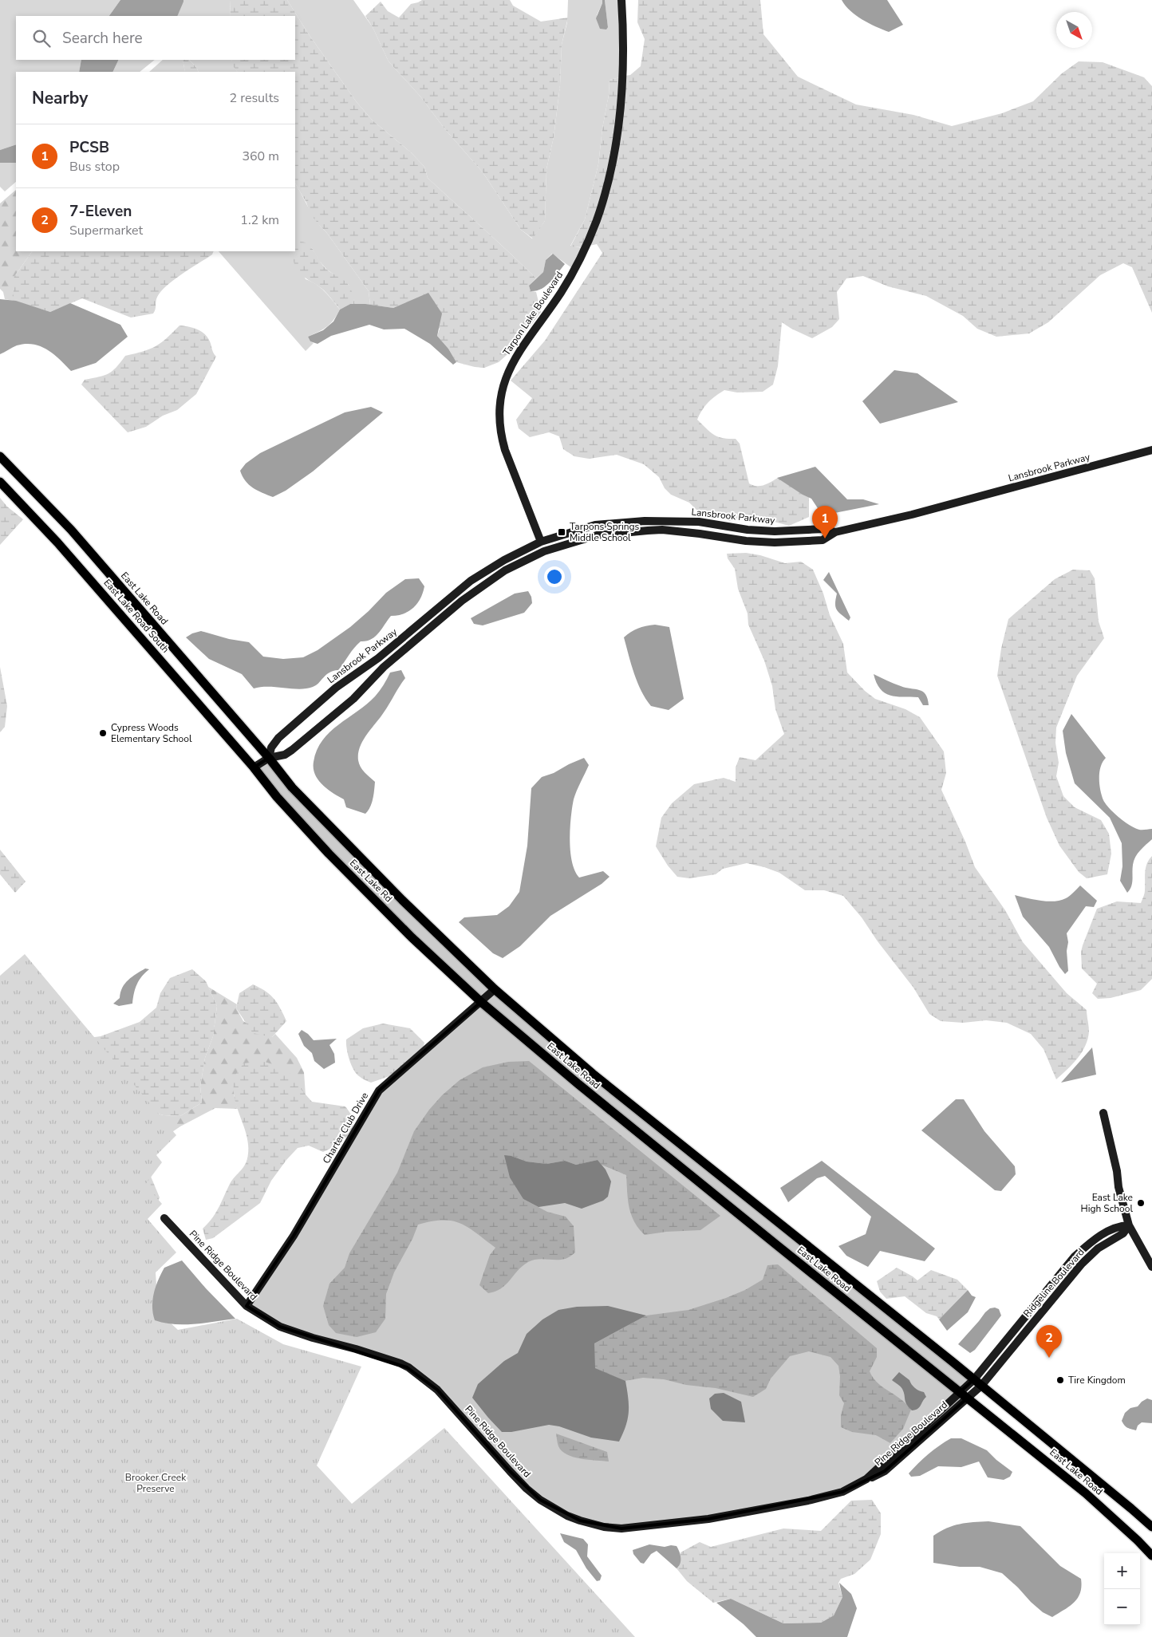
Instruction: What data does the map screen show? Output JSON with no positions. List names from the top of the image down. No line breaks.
{"streets":{"main road":["East Lake Road","East Lake Road South","East Lake Rd"],"street":["Tarpon Lake Boulevard","Lansbrook Parkway","Charter Club Drive","Pine Ridge Boulevard","Ridgeline Boulevard"]},"crossings":[["Tarpon Lake Boulevard","Lansbrook Parkway"],["Lansbrook Parkway","East Lake Road"],["Lansbrook Parkway","East Lake Rd"],["East Lake Road","East Lake Rd"],["East Lake Road","Charter Club Drive"],["East Lake Road","Pine Ridge Boulevard"],["East Lake Road","Ridgeline Boulevard"],["East Lake Road South","East Lake Rd"],["East Lake Rd","Charter Club Drive"],["Charter Club Drive","Pine Ridge Boulevard"],["Pine Ridge Boulevard","Ridgeline Boulevard"]],"parks":["Brooker Creek Preserve"],"places":{"transit":["Tarpons Springs Middle School"],"other":["Cypress Woods Elementary School","East Lake High School","Tire Kingdom"]},"north":"bottom right","page":{"search":"Search here","heading":["Nearby","2 results"],"list":[{"mark":"1","name":"PCSB","note":"Bus stop","value":"360 m"},{"mark":"2","name":"7-Eleven","note":"Supermarket","value":"1.2 km"}],"pins":["1","2"],"map_buttons":["+","−"]}}
